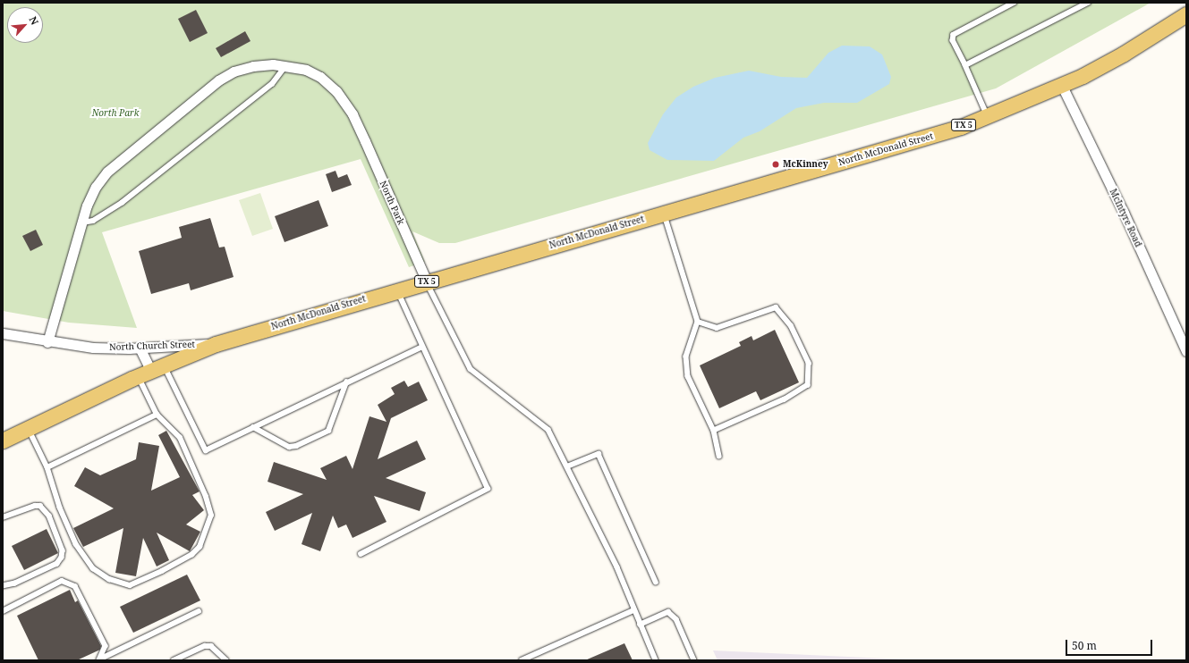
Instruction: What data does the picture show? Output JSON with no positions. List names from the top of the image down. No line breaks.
{"streets":{"main road":["TX 5","North McDonald Street"],"street":["North Park","McIntyre Road","North Church Street"]},"crossings":[["North McDonald Street","North Park"],["North McDonald Street","McIntyre Road"],["North McDonald Street","North Church Street"],["North Park","North Church Street"]],"parks":["North Park"],"places":["McKinney"],"scale_bar":"50 m","north":"top right"}
